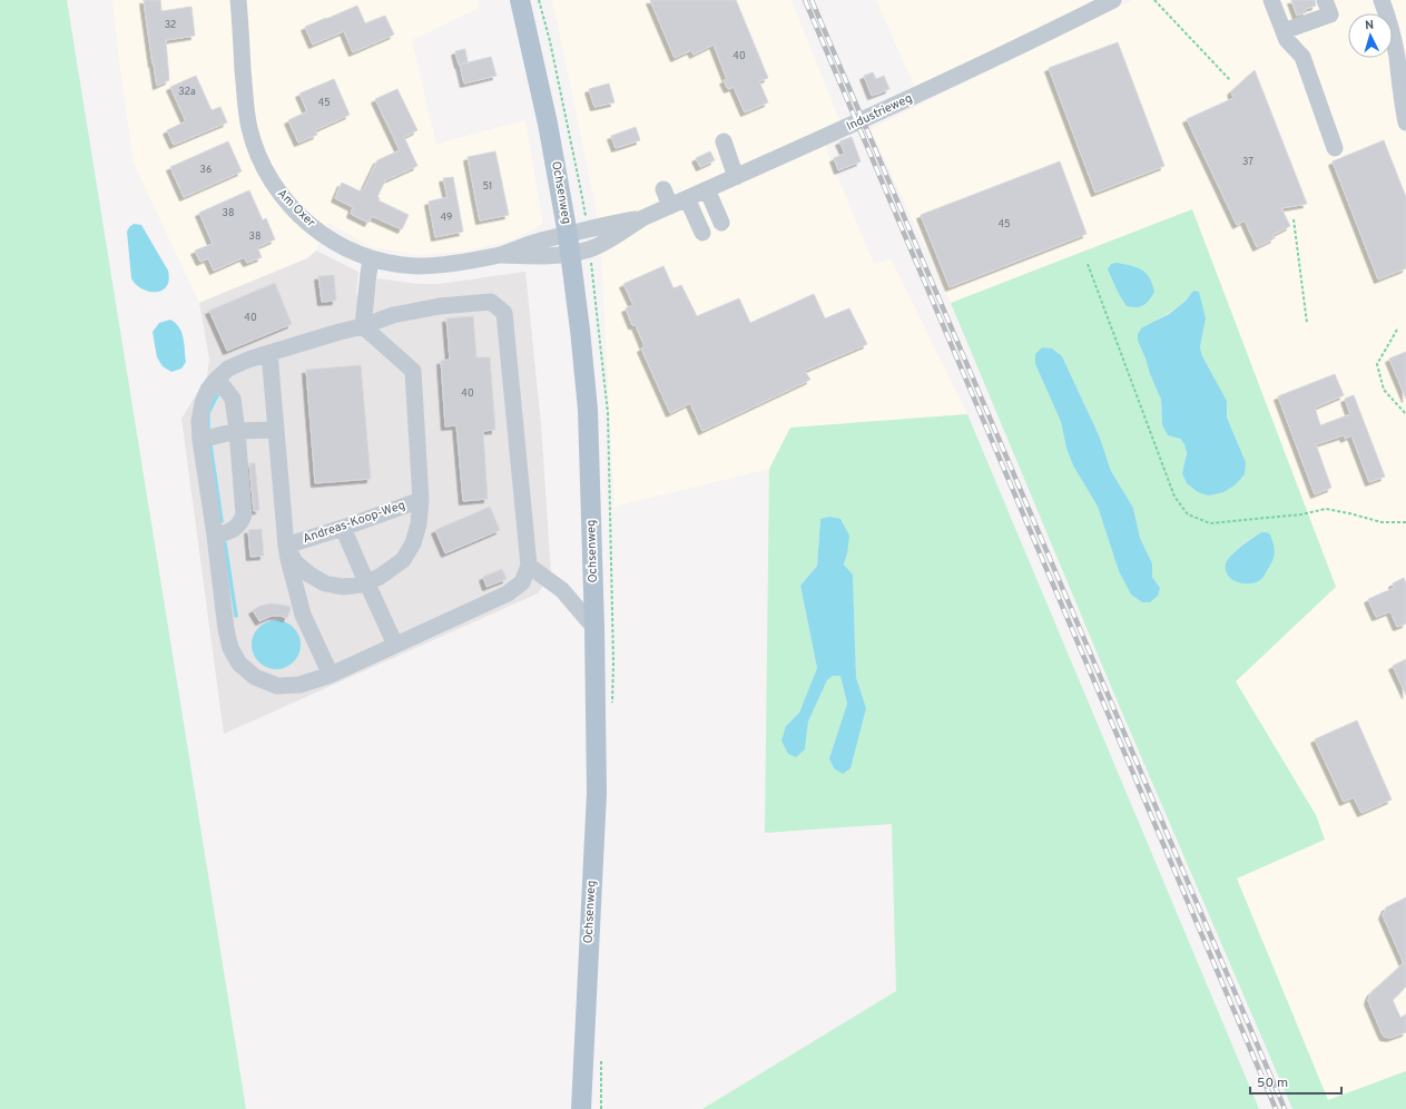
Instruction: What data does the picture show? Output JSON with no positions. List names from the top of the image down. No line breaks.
{"streets":{"main road":["Ochsenweg"],"street":["Industrieweg","Am Oxer","Andreas-Koop-Weg"]},"crossings":[["Industrieweg","Ochsenweg"],["Industrieweg","Am Oxer"],["Ochsenweg","Am Oxer"]],"house_numbers":["32","40","32a","45","37","36","51","38","49","45","38","40","40"],"scale_bar":"50 m","north":"top"}
